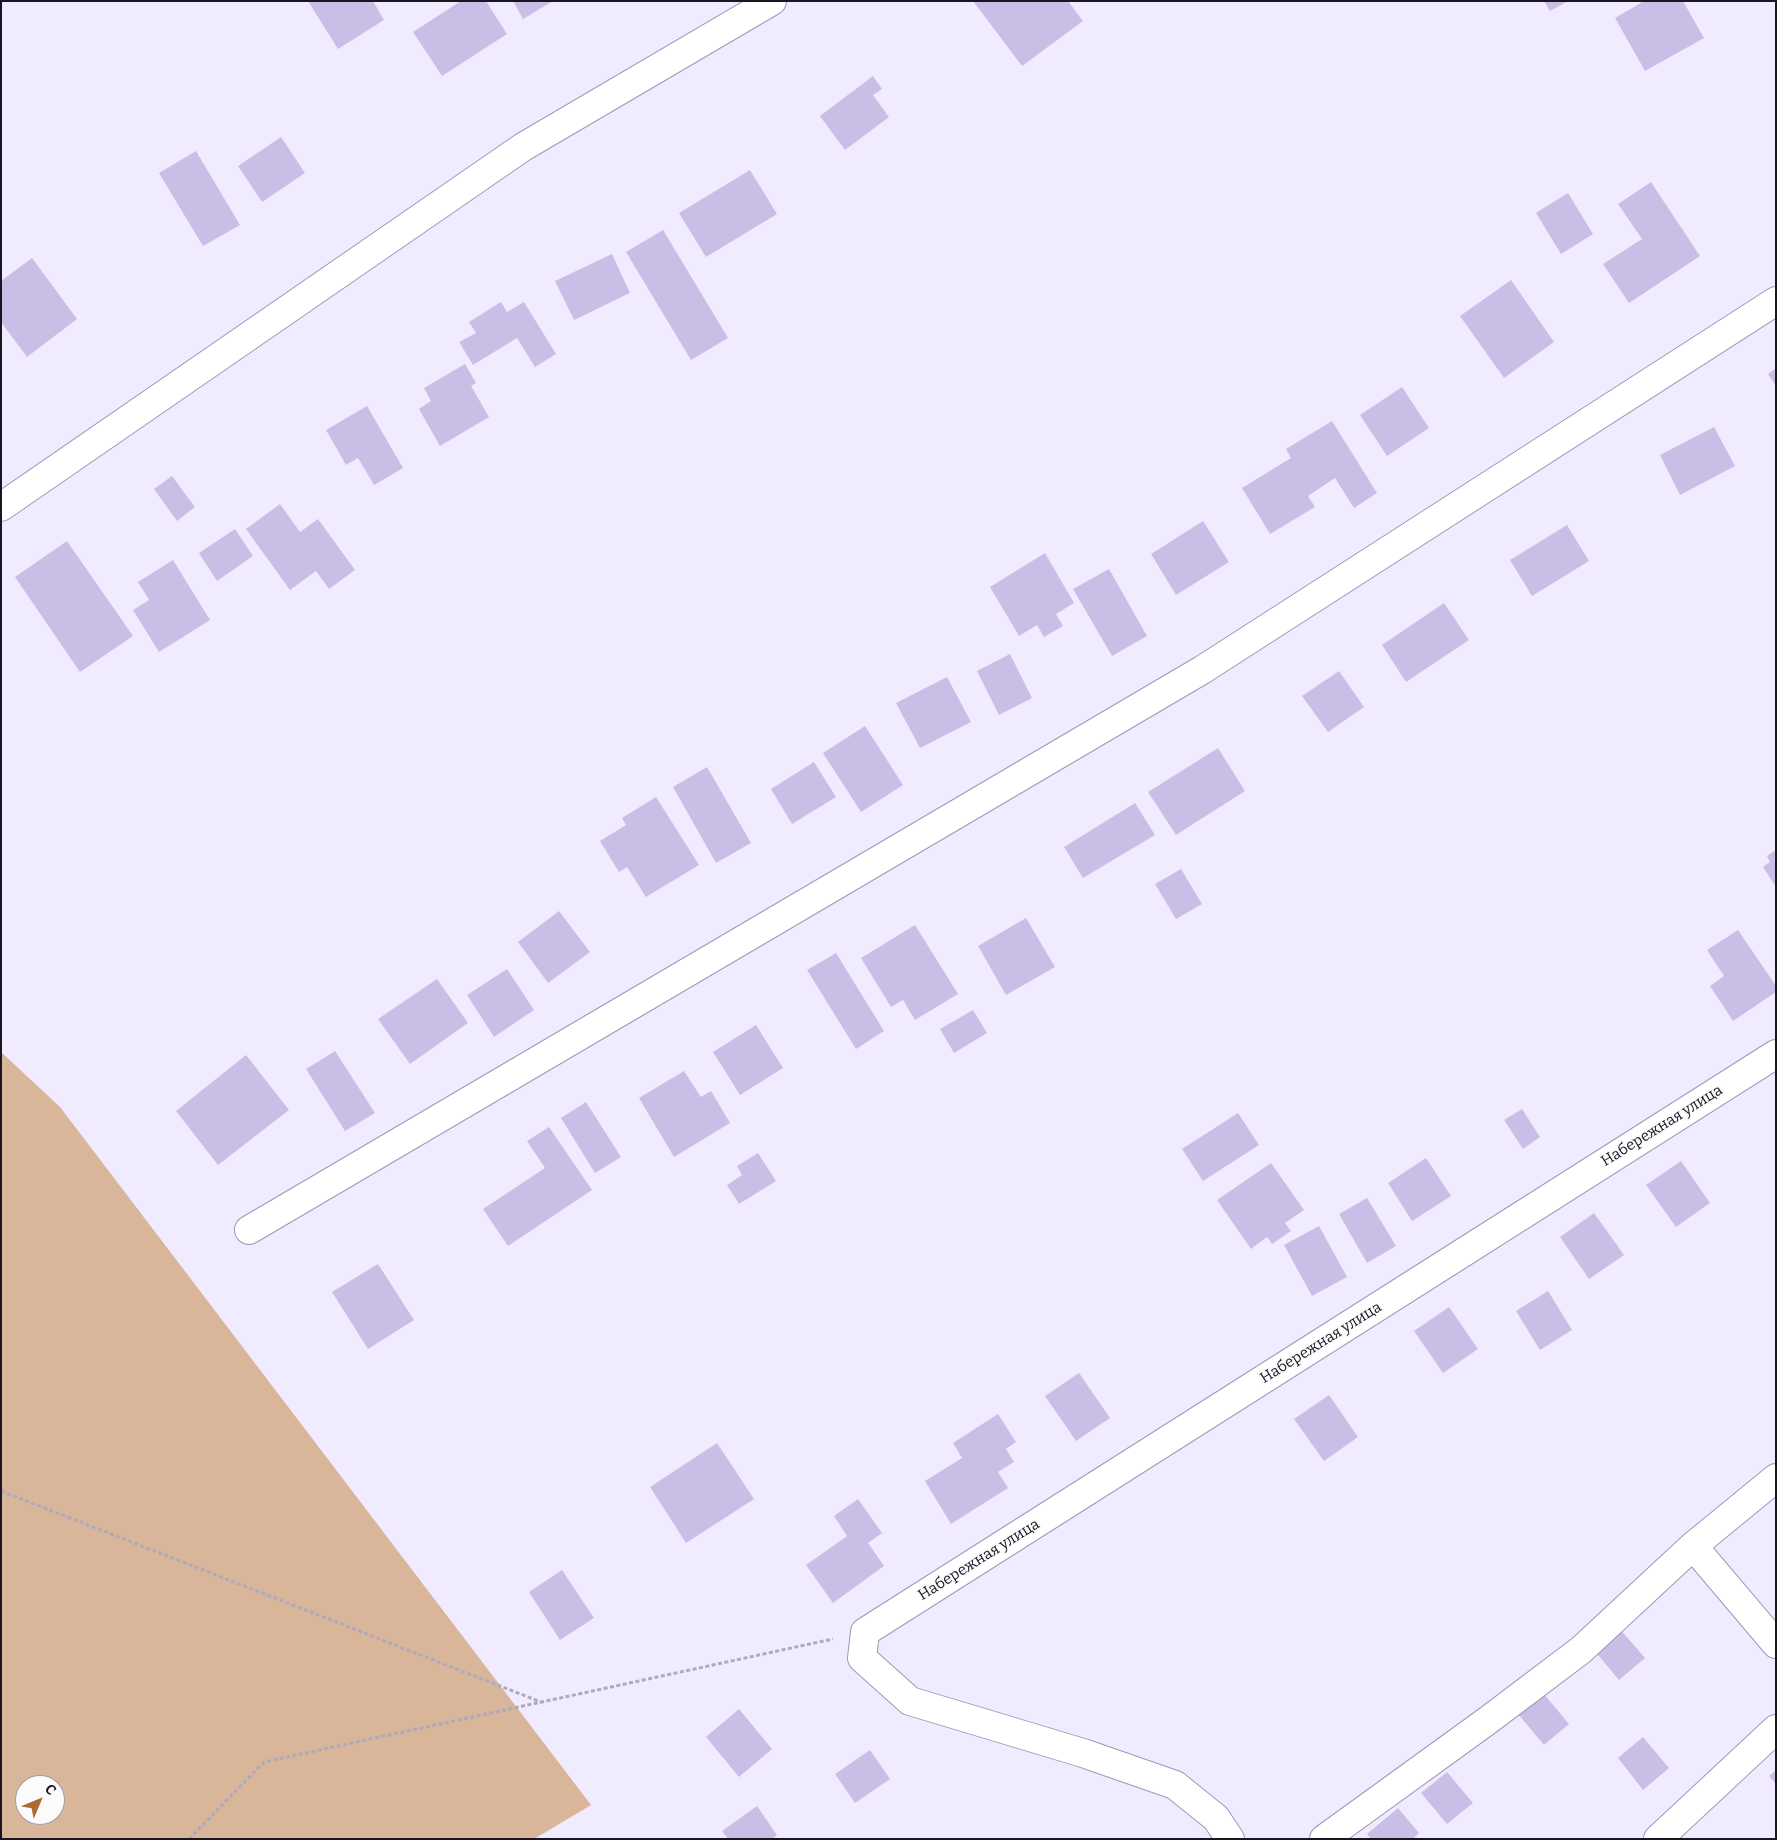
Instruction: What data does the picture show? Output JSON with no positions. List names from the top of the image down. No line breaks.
{"streets":{"street":["Набережная улица"]},"north":"top right"}
